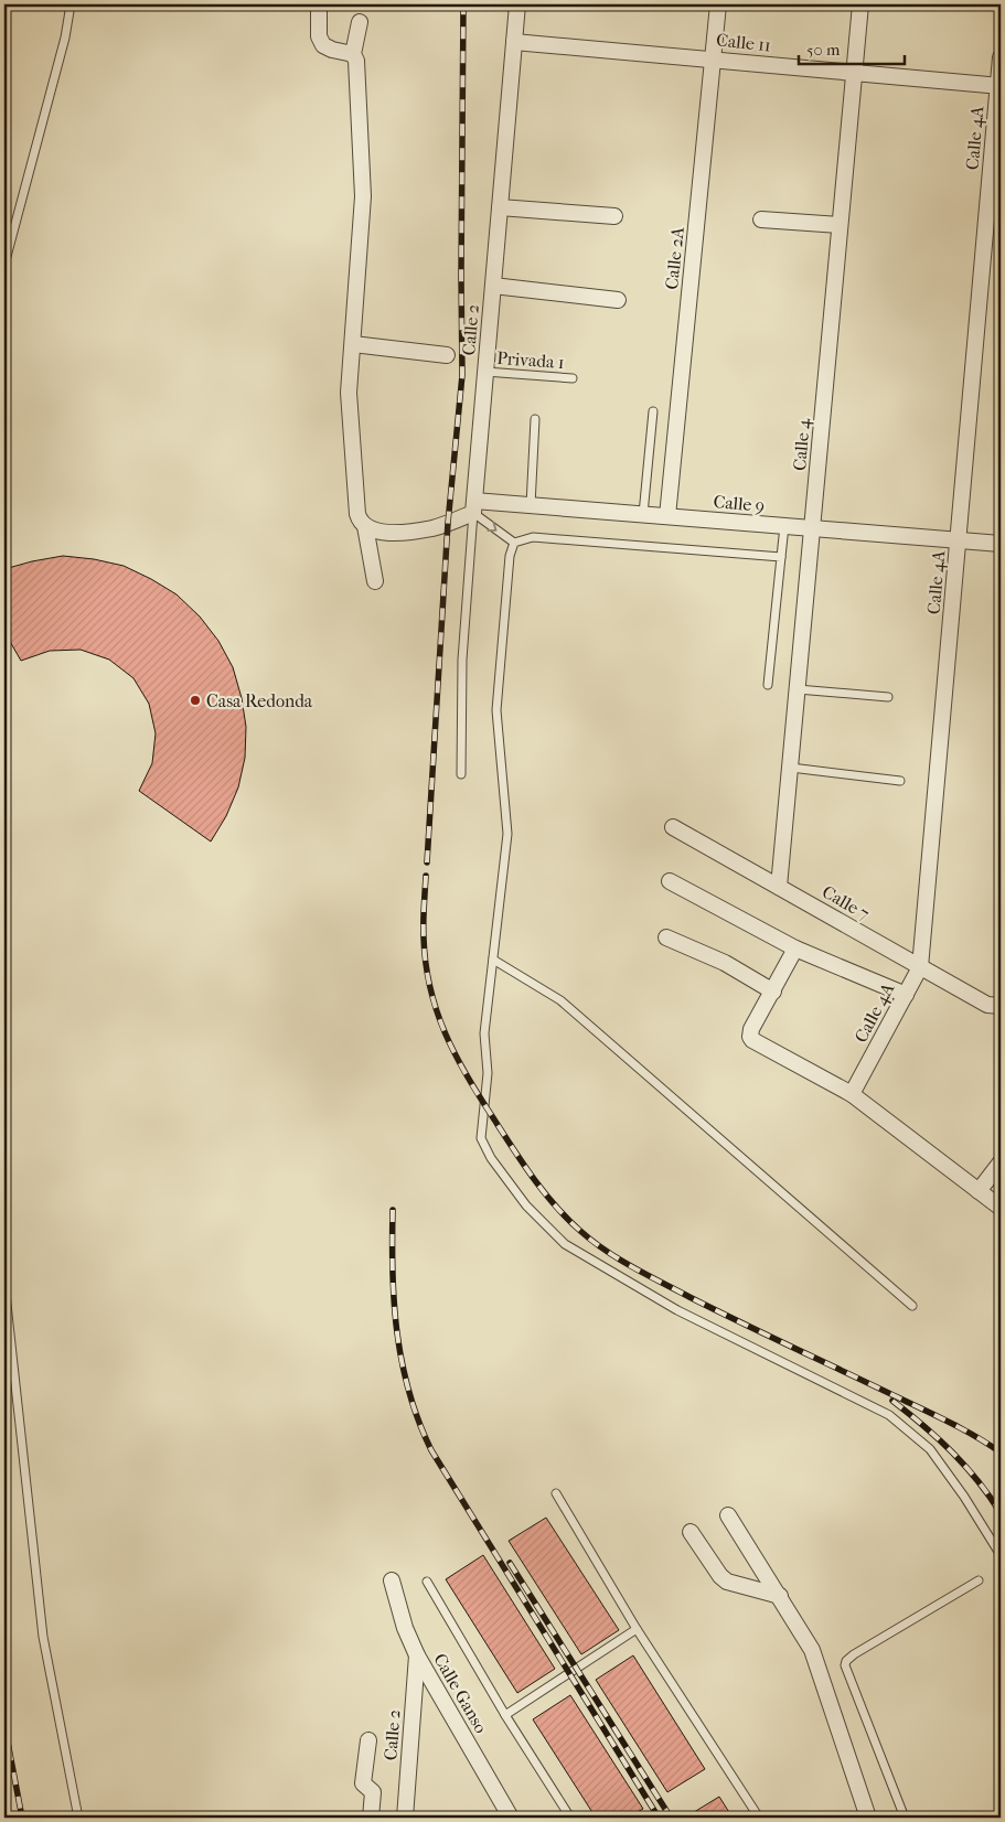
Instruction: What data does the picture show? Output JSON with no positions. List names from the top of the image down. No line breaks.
{"streets":{"street":["Calle 11","Calle 4A","Calle 2A","Calle 2","Calle 4","Calle 9","Calle 7","Calle Ganso"],"lane":["Privada 1"]},"crossings":[["Calle 11","Calle 4A"],["Calle 11","Calle 2A"],["Calle 11","Calle 2"],["Calle 11","Calle 4"],["Calle 4A","Calle 9"],["Calle 4A","Calle 7"],["Calle 2A","Calle 9"],["Calle 2","Privada 1"],["Calle 2","Calle 9"],["Calle 2","Calle Ganso"],["Calle 4","Calle 9"],["Calle 4","Calle 7"]],"places":["Casa Redonda"],"scale_bar":"50 m"}
